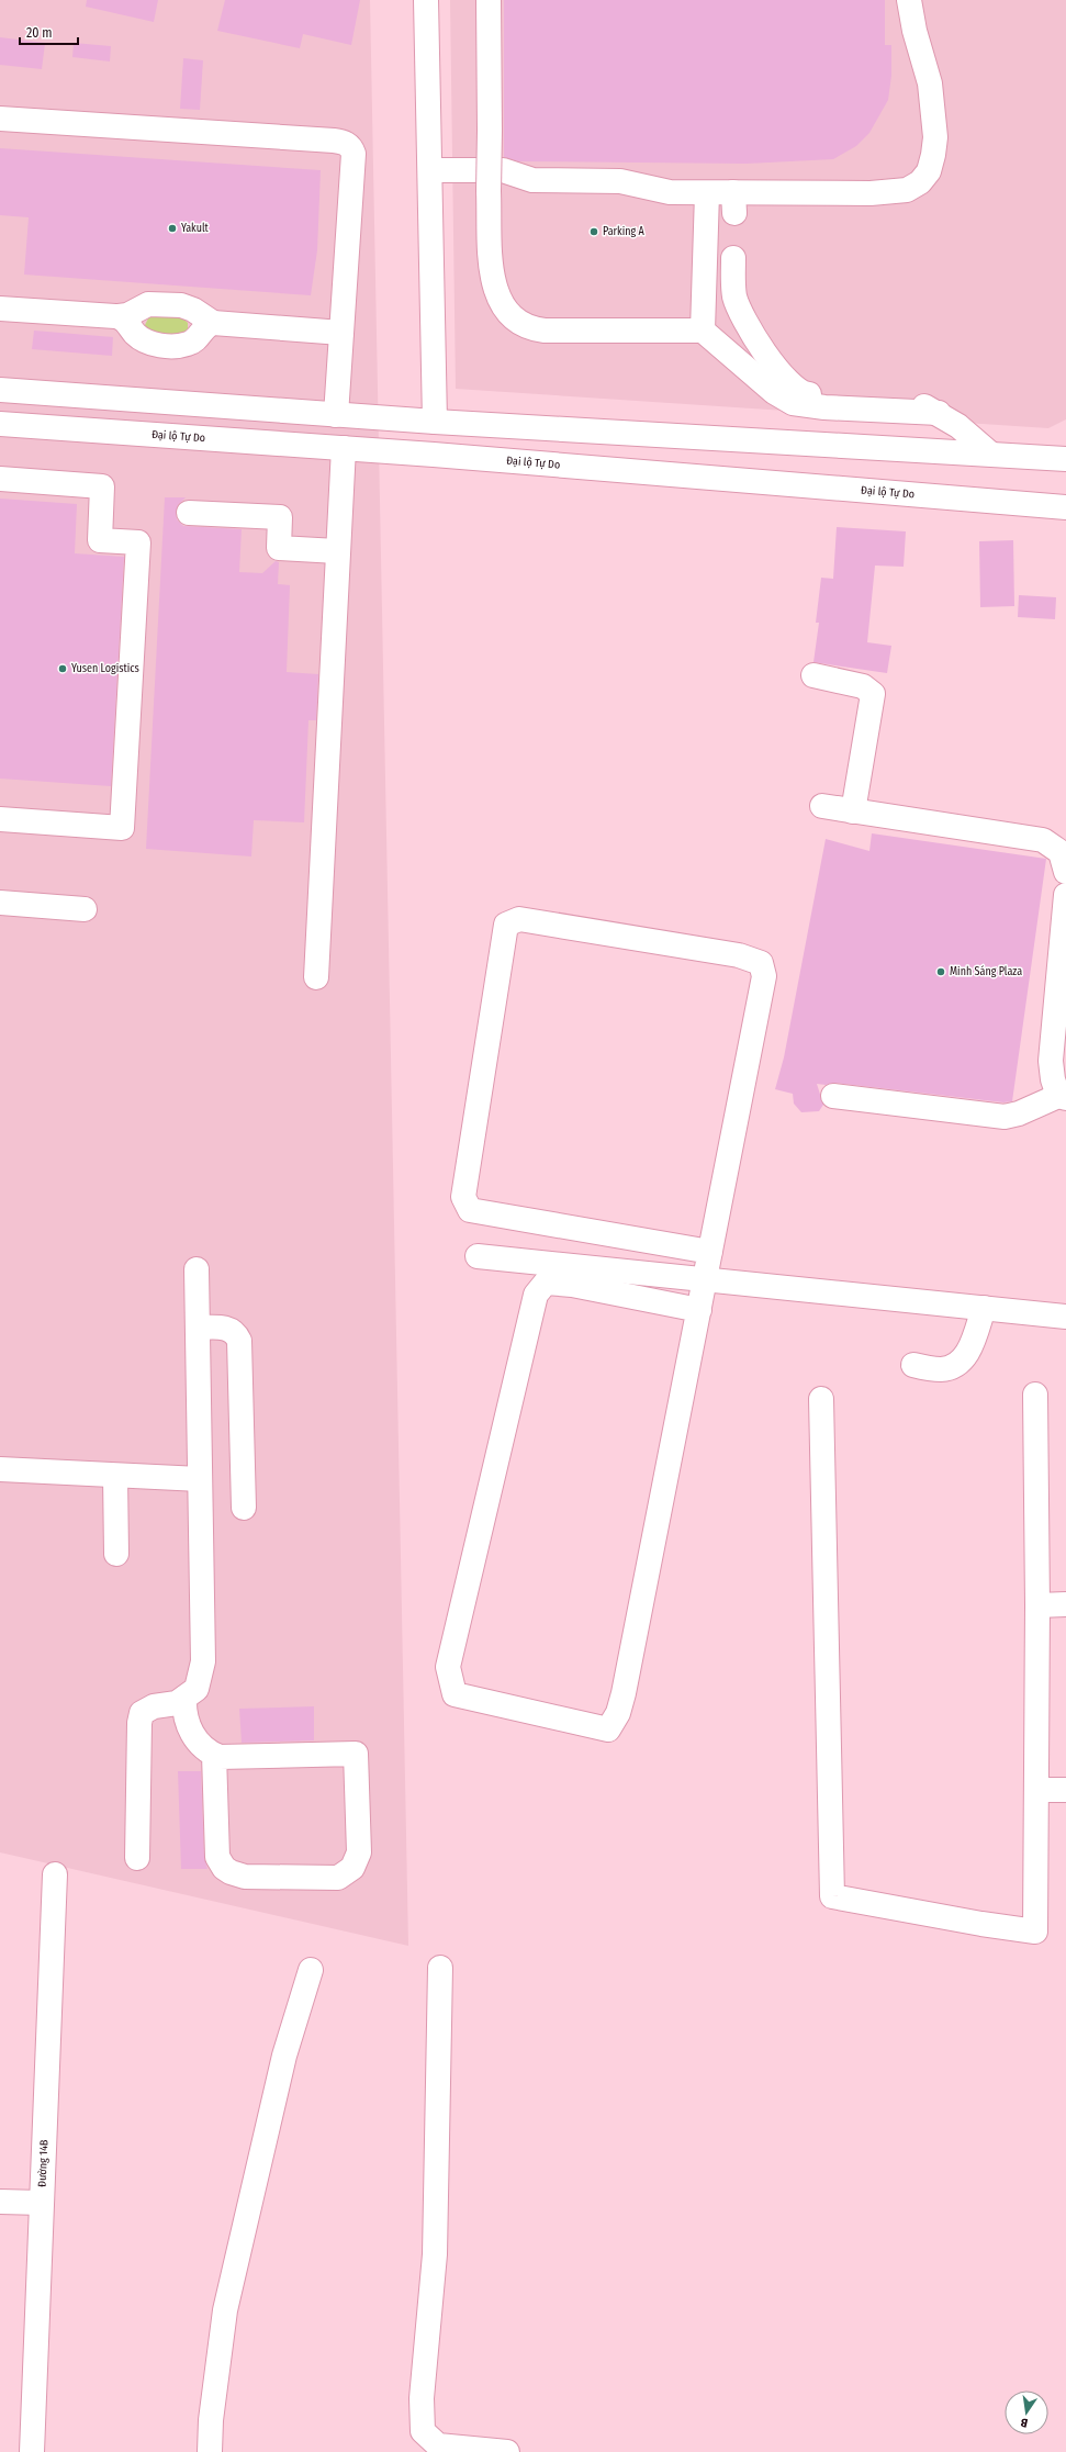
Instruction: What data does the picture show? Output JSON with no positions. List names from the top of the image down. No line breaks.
{"streets":{"street":["Đại lộ Tự Do","Đường 14B"]},"places":["Yakult","Parking A","Yusen Logistics","Minh Sáng Plaza"],"scale_bar":"20 m","north":"bottom"}
